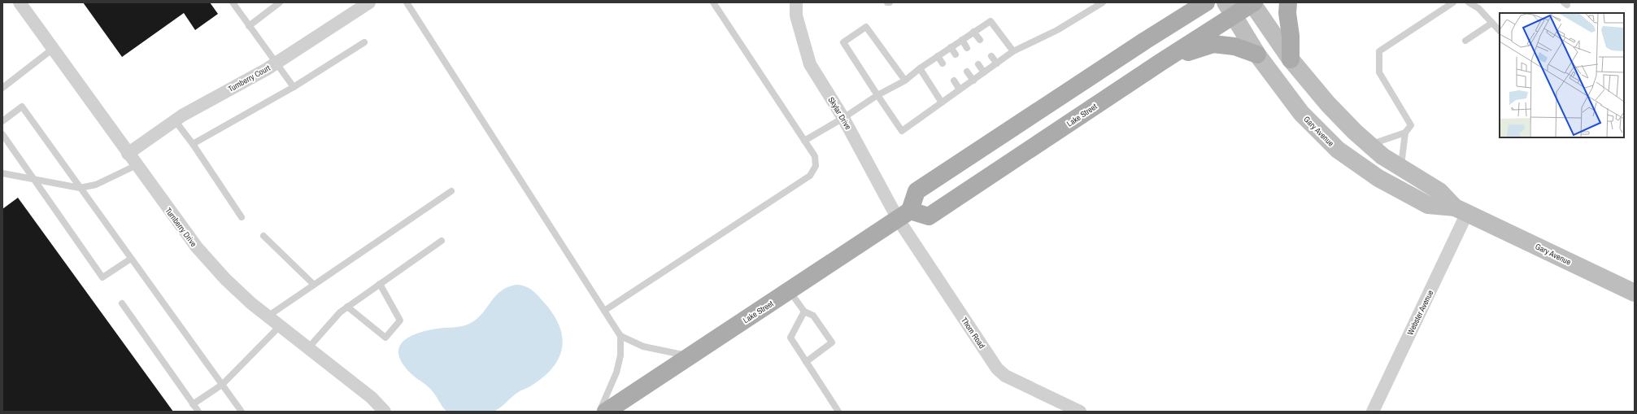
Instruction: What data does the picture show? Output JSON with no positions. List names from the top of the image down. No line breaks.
{"streets":{"main road":["Lake Street","Gary Avenue"],"street":["Turnberry Court","Skylar Drive","Turnberry Drive","Webster Avenue","Thorn Road"]},"crossings":[["Turnberry Court","Turnberry Drive"],["Skylar Drive","Lake Street"],["Skylar Drive","Thorn Road"],["Lake Street","Gary Avenue"],["Lake Street","Thorn Road"],["Gary Avenue","Webster Avenue"]]}
